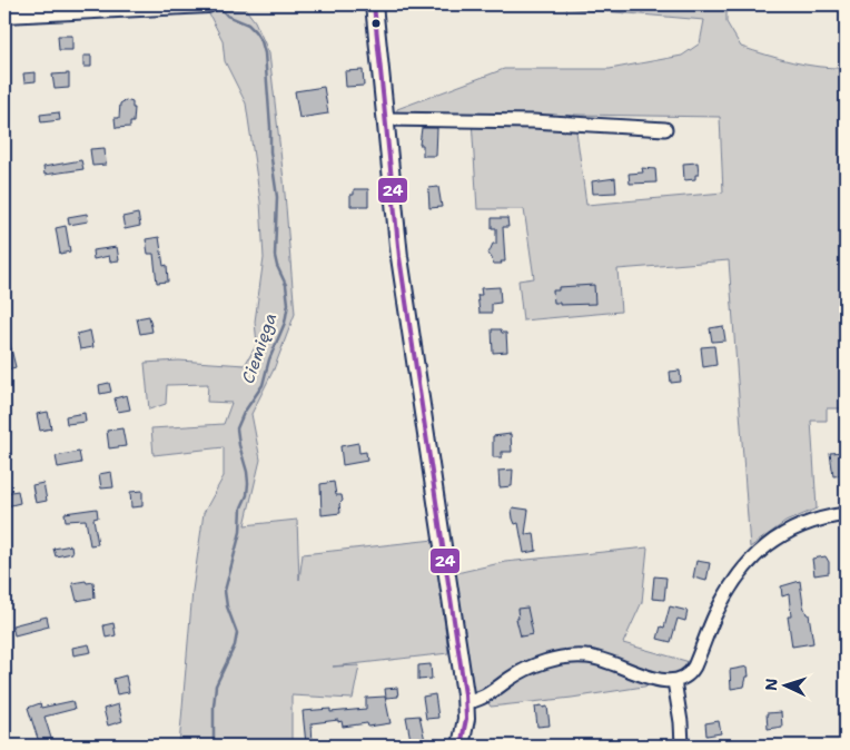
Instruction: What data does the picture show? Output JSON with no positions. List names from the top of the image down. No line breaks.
{"water":["Ciemięga"],"lines":["transit line 24"],"north":"left"}
